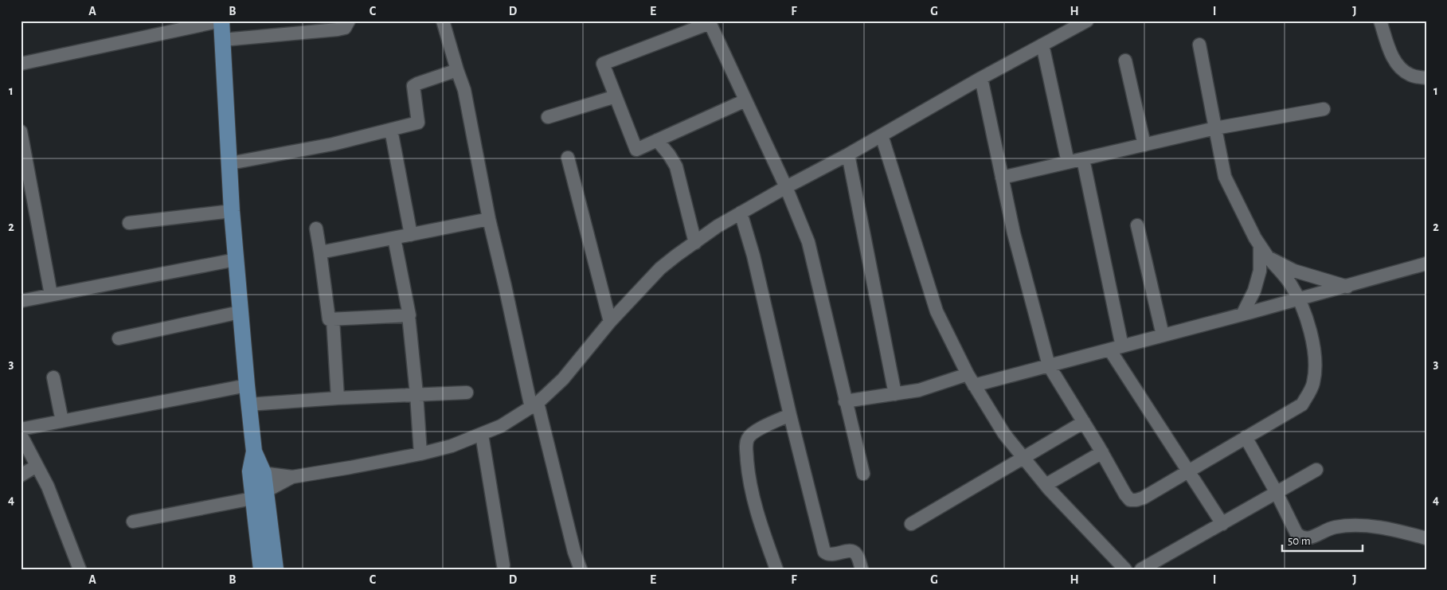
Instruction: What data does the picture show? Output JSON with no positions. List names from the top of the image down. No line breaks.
{"scale_bar":"50 m","grid":{"columns":["A","B","C","D","E","F","G","H","I","J"],"rows":["1","2","3","4"]}}
